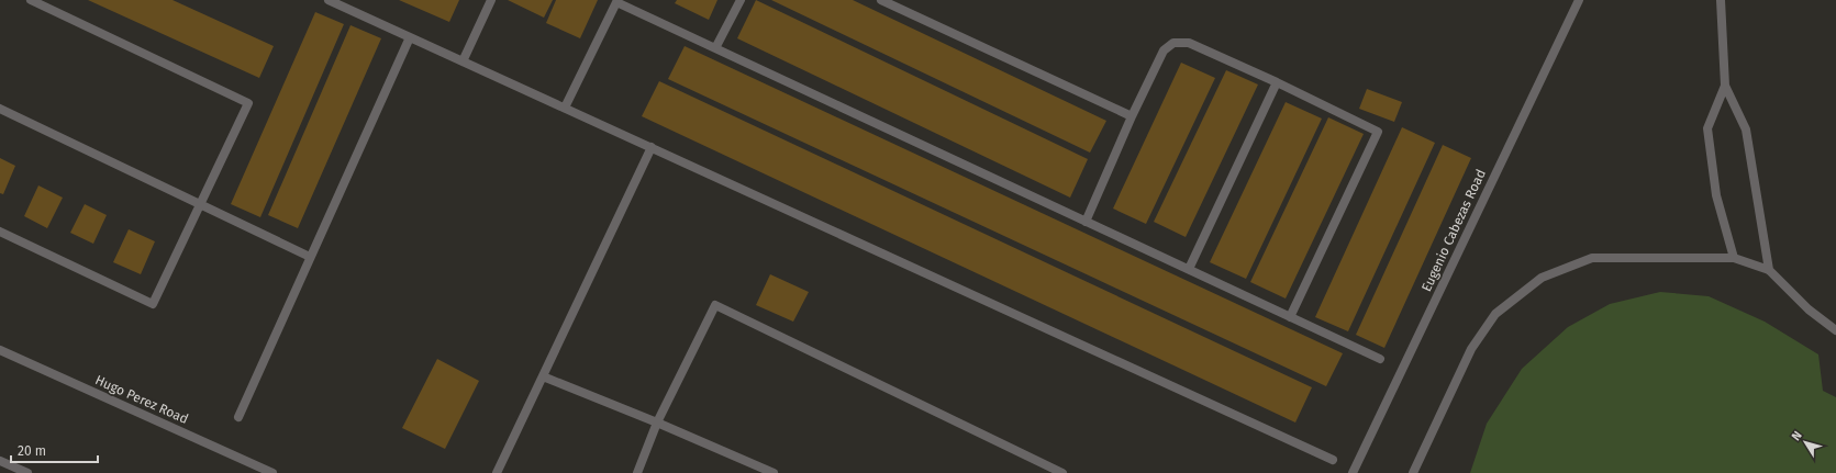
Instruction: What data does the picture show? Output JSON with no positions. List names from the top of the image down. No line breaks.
{"streets":{"street":["Eugenio Cabezas Road","Hugo Perez Road"]},"scale_bar":"20 m","north":"top left"}
